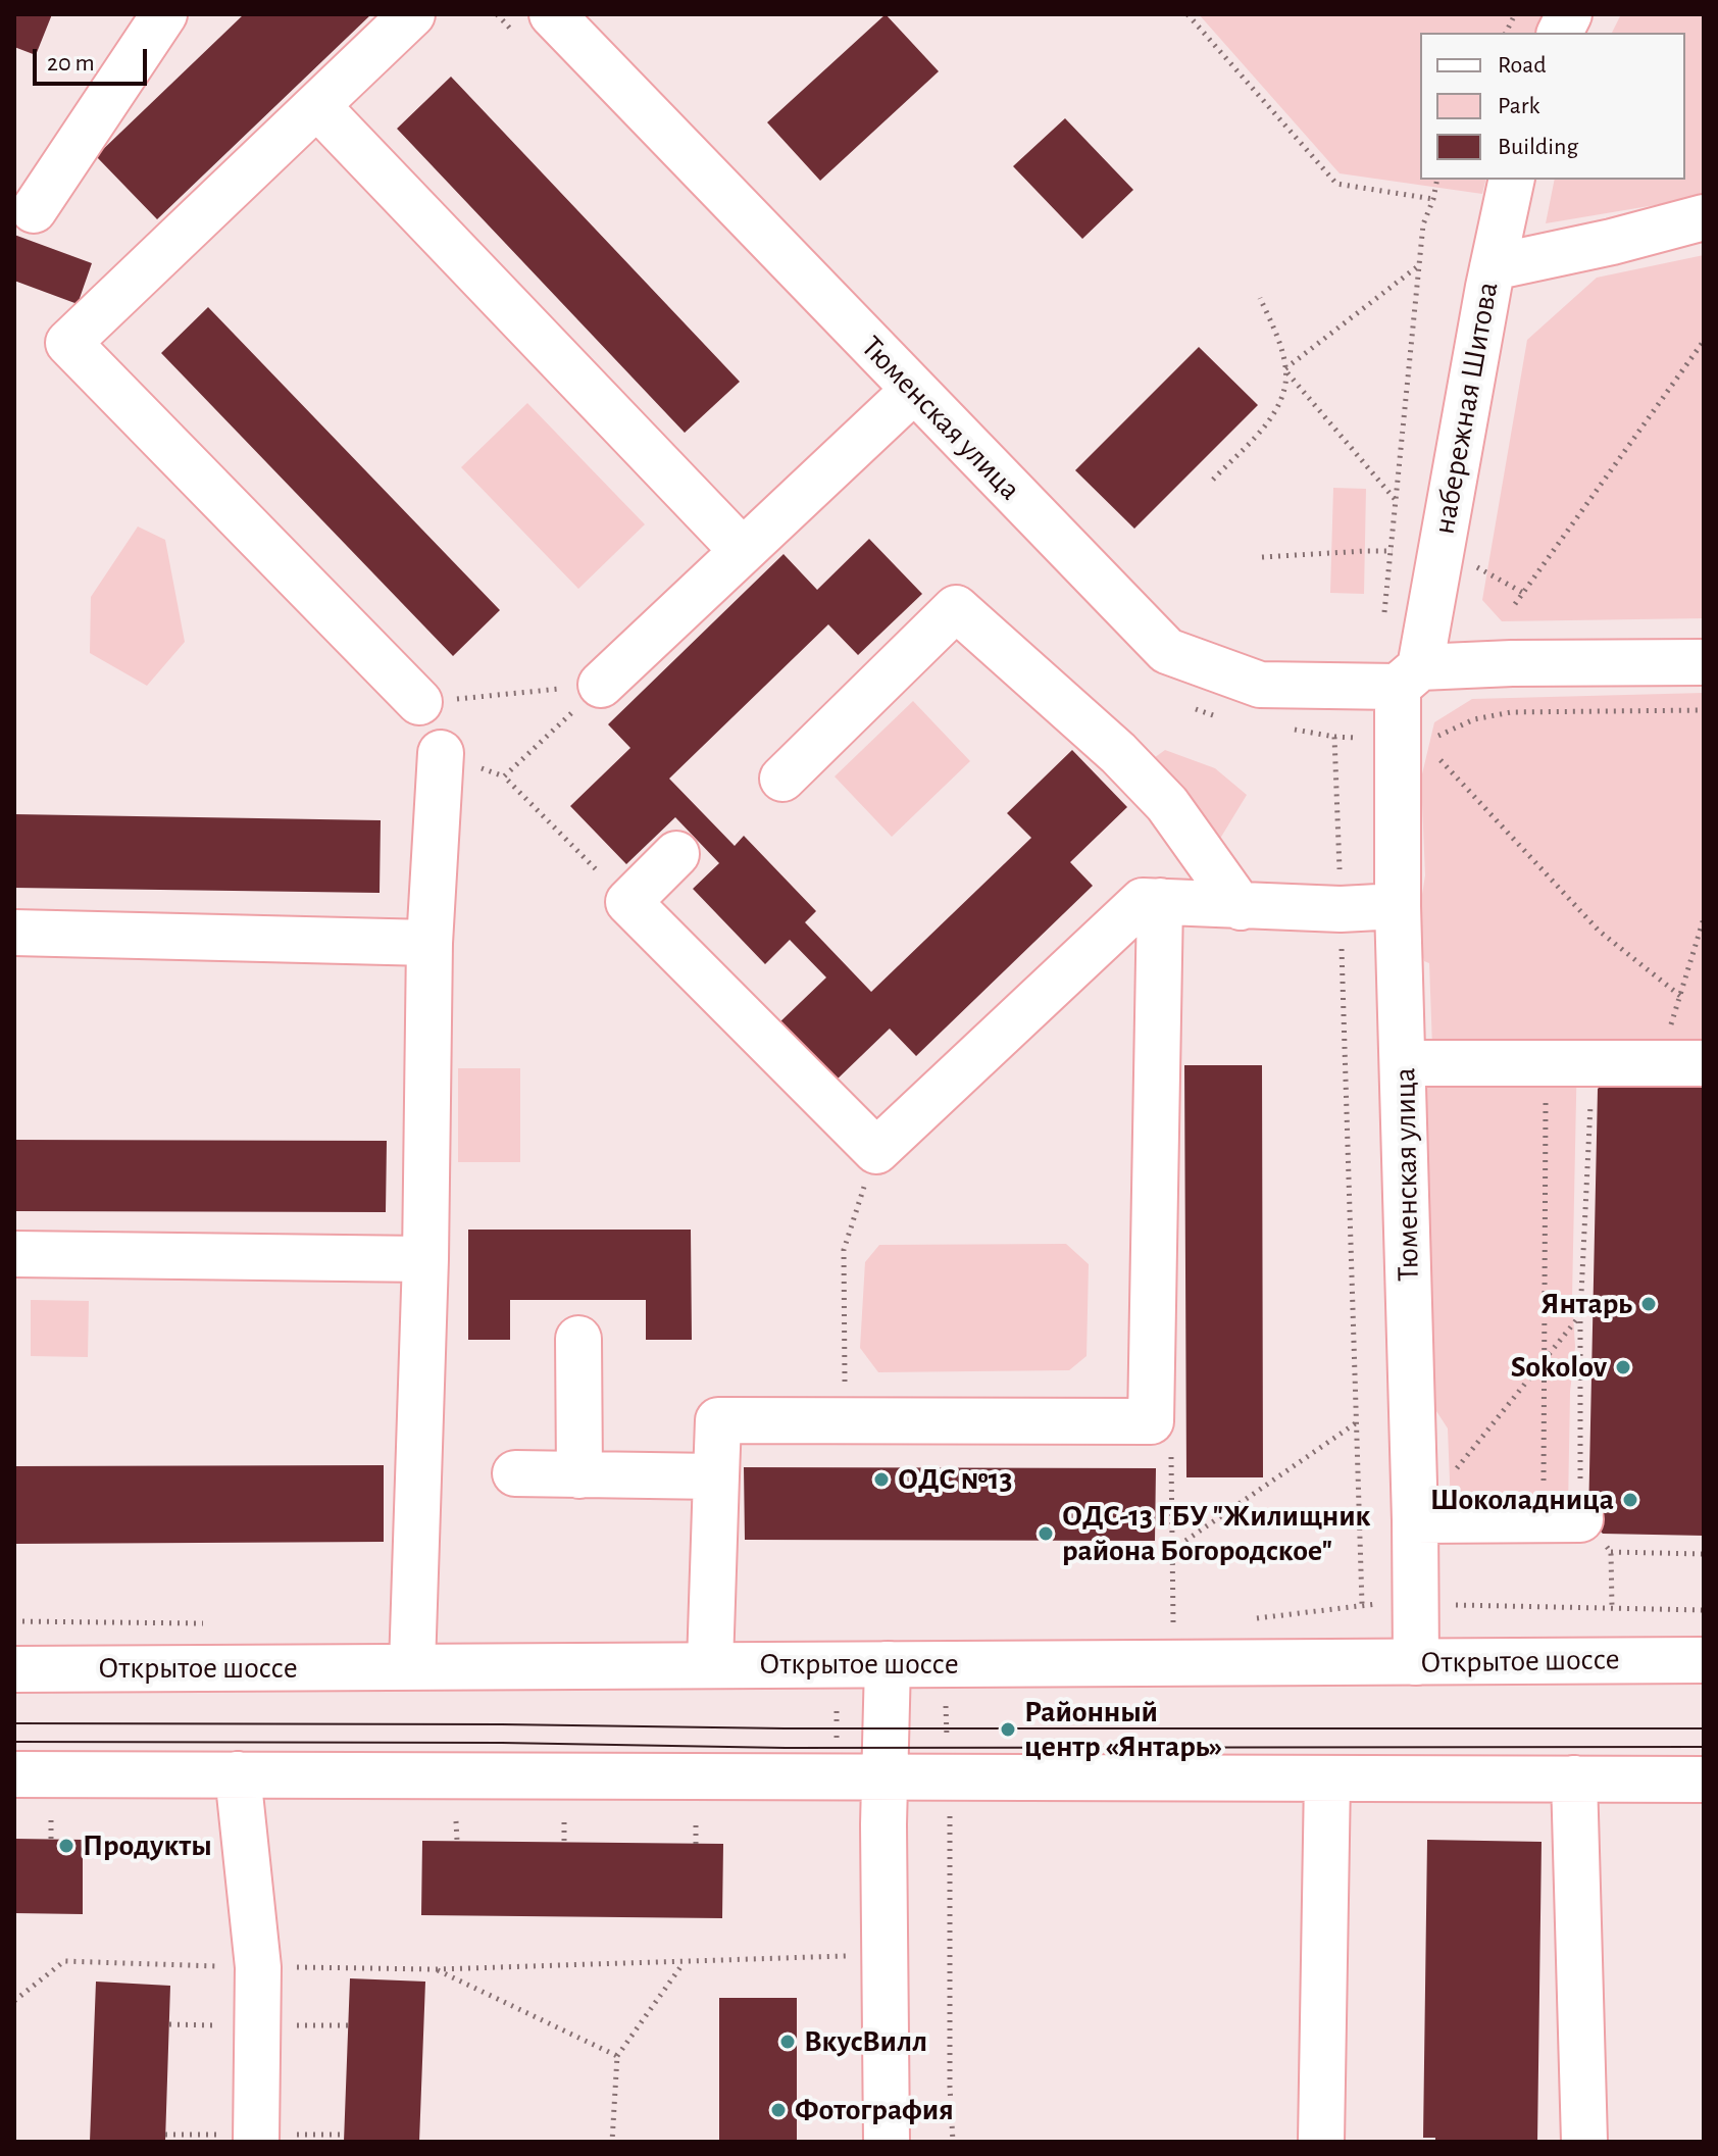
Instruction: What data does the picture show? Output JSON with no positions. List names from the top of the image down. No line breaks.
{"streets":{"street":["набережная Шитова","Тюменская улица","Открытое шоссе"]},"crossings":[["набережная Шитова","Тюменская улица"],["Тюменская улица","Открытое шоссе"]],"places":["Янтарь","Sokolov","ОДС №13","Шоколадница","ОДС-13 ГБУ \"Жилищник района Богородское\"","Районный центр «Янтарь»","Продукты","ВкусВилл","Фотография"],"legend":["Road","Park","Building"],"scale_bar":"20 m"}
